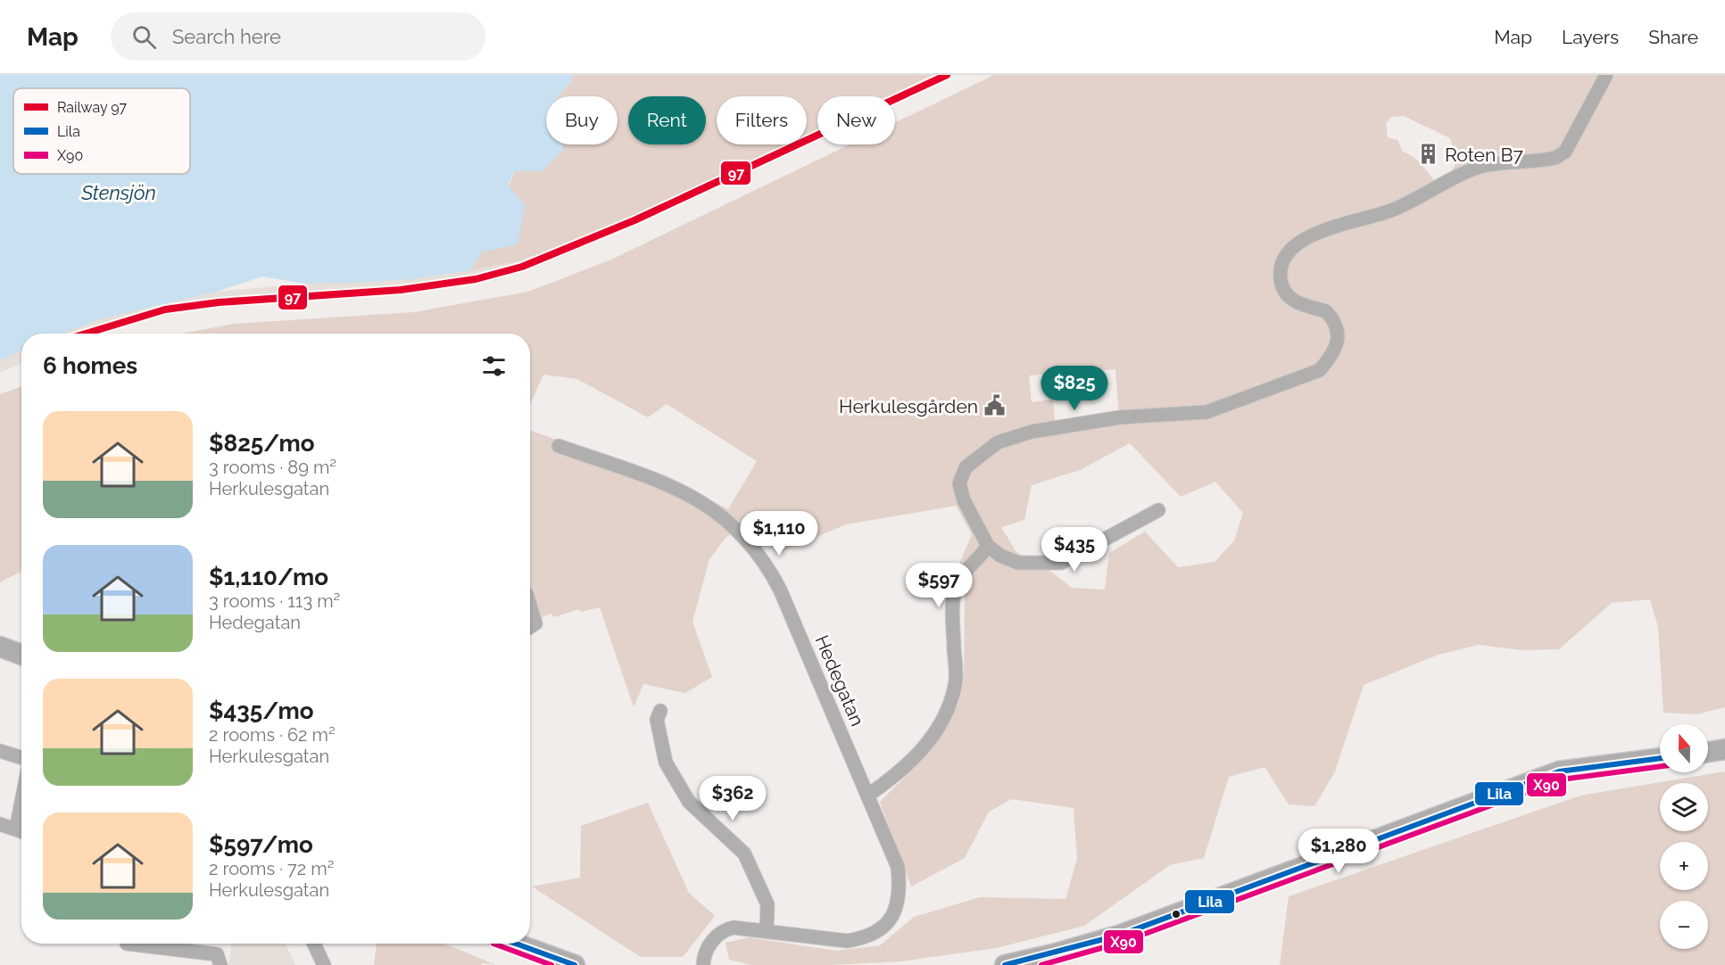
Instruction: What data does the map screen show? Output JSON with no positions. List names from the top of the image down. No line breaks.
{"streets":{"street":["Hedegatan"]},"water":["Stensjön"],"places":{"building":["Roten B7"],"public building":["Herkulesgården"]},"lines":["rail line 97","transit line Lila","transit line X90"],"legend":["Railway 97","Lila","X90"],"north":"top","page":{"header":"Map","search":"Search here","nav":["Map","Layers","Share"],"chip":["Buy","Rent","Filters","New"],"heading":"6 homes","price":["$825","$1,110","$435","$597","$362","$1,280"],"list":[{"name":"$825/mo","note":"3 rooms · 89 m² · Herkulesgatan"},{"name":"$1,110/mo","note":"3 rooms · 113 m² · Hedegatan"},{"name":"$435/mo","note":"2 rooms · 62 m² · Herkulesgatan"},{"name":"$597/mo","note":"2 rooms · 72 m² · Herkulesgatan"}],"map_buttons":["+","−"]}}
